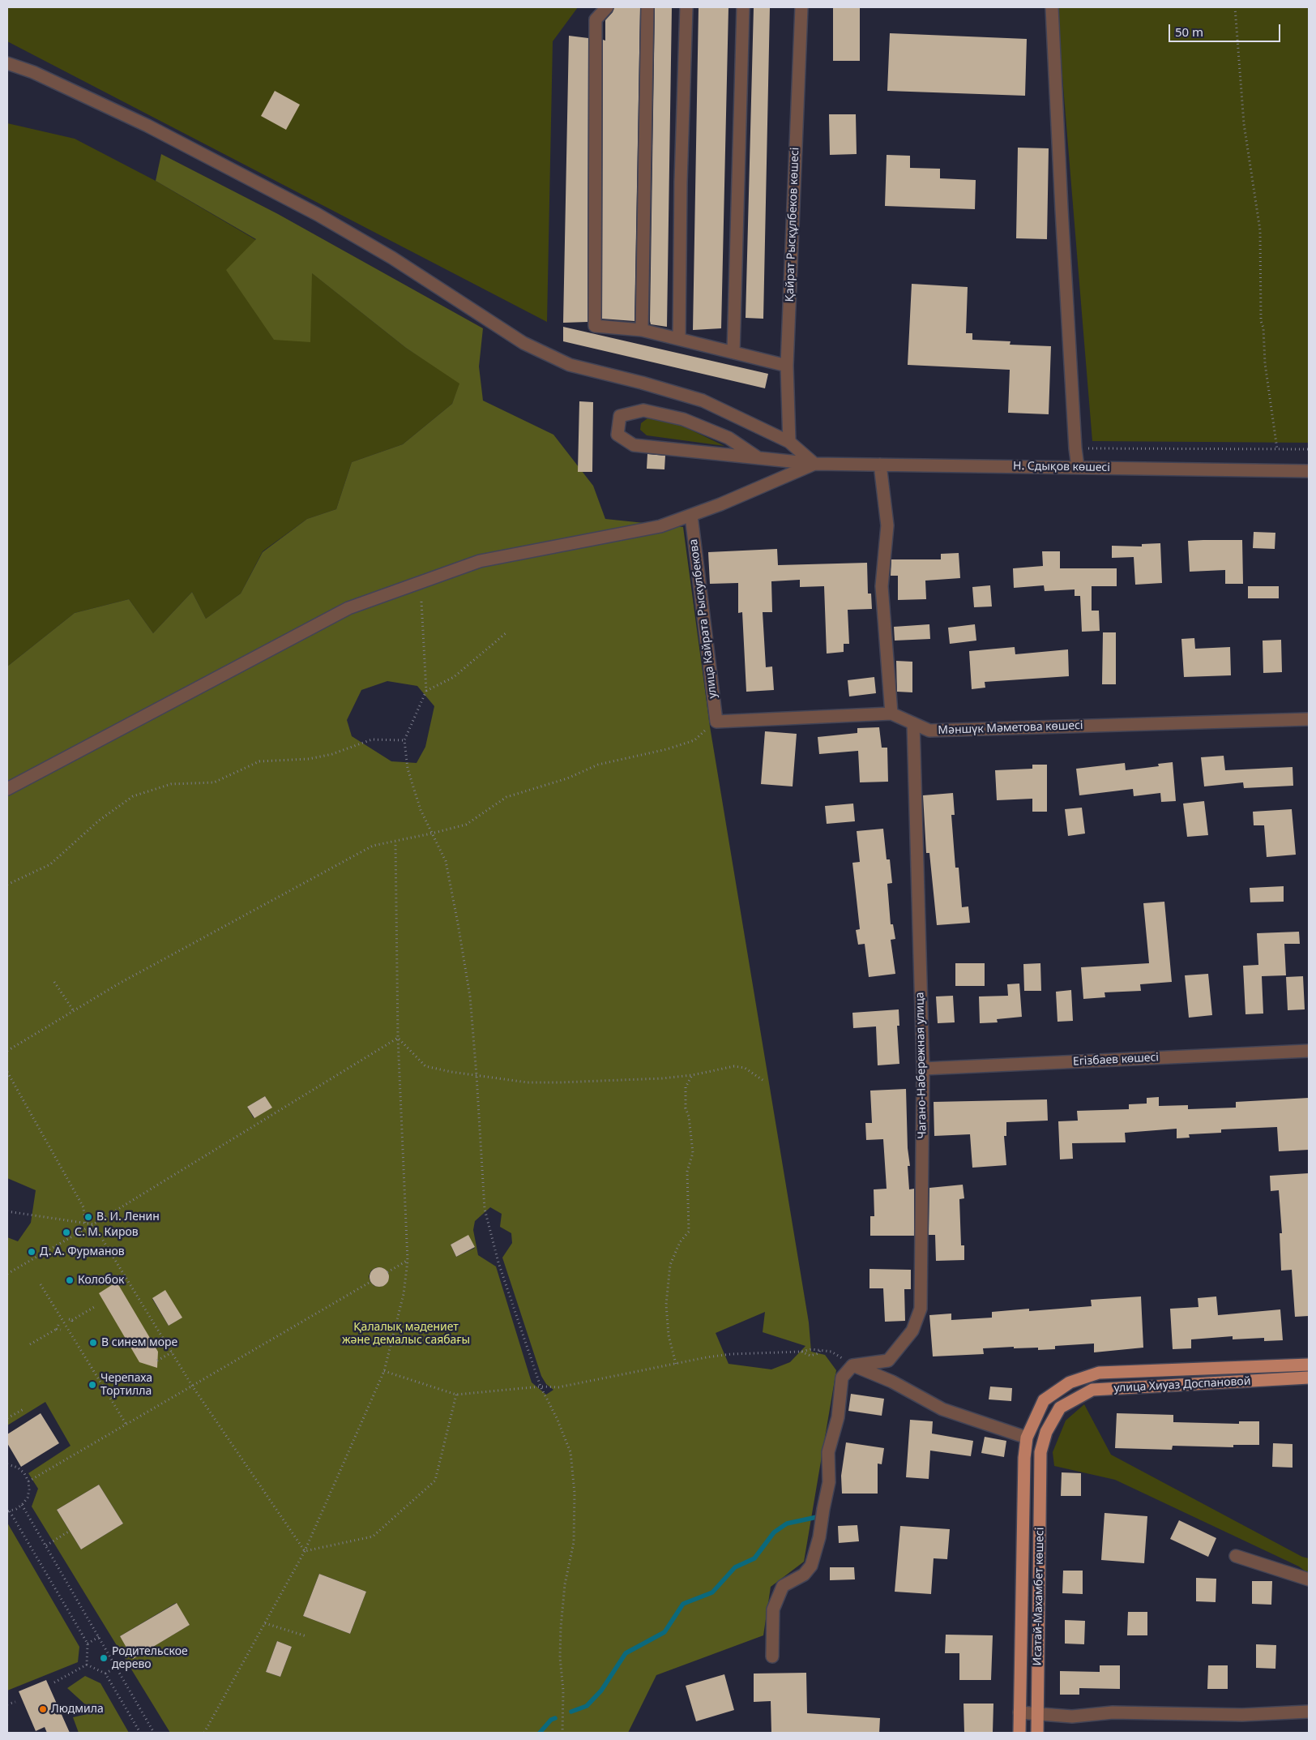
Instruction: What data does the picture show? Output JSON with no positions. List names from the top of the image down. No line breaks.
{"streets":{"main road":["улица Хиуаз Доспановой","Исатай-Махамбет көшесі"],"street":["Қайрат Рысқұлбеков көшесі","Н. Сдықов көшесі","улица Кайрата Рыскулбекова","Мәншүк Мәметова көшесі","Егізбаев көшесі","Чагано-Набережная улица"]},"crossings":[["улица Кайрата Рыскулбекова","Мәншүк Мәметова көшесі"],["Мәншүк Мәметова көшесі","Чагано-Набережная улица"],["Егізбаев көшесі","Чагано-Набережная улица"],["улица Хиуаз Доспановой","Исатай-Махамбет көшесі"]],"parks":["Қалалық мәдениет және демалыс саябағы"],"places":["В. И. Ленин","С. М. Киров","Д. А. Фурманов","Колобок","В синем море","Черепаха Тортилла","Родительское дерево","Людмила"],"scale_bar":"50 m"}
